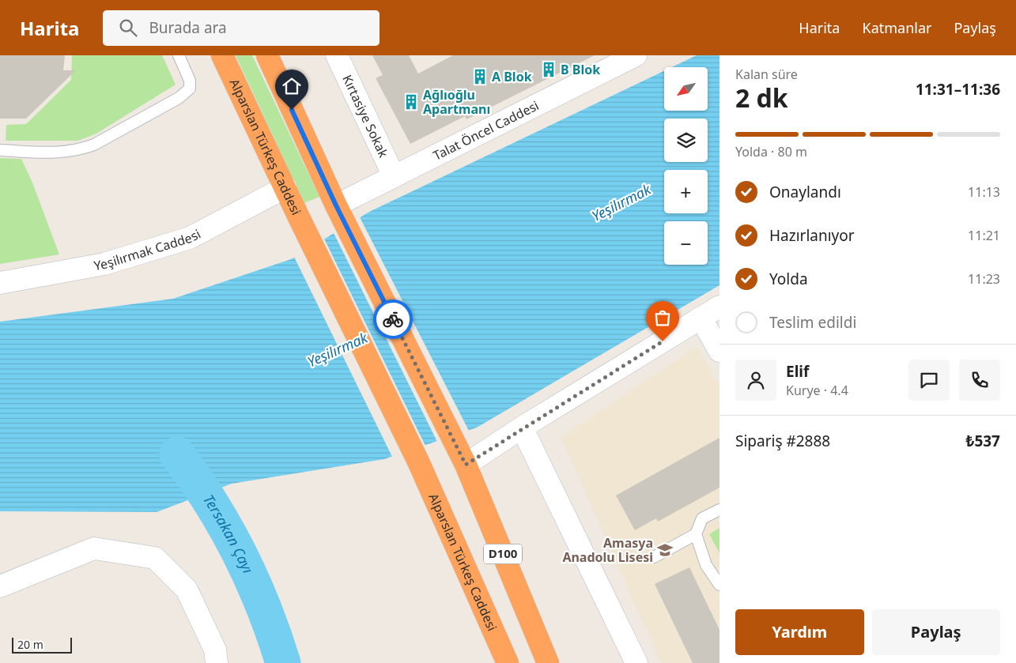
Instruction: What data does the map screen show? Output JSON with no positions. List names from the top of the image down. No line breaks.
{"streets":{"highway":["Alparslan Türkeş Caddesi","D100"],"street":["Kırtasiye Sokak","Talat Öncel Caddesi","Yeşilırmak Caddesi"]},"crossings":[["Kırtasiye Sokak","Talat Öncel Caddesi"],["Talat Öncel Caddesi","D100"],["Alparslan Türkeş Caddesi","Yeşilırmak Caddesi"]],"water":["Yeşilırmak","Tersakan Çayı"],"places":{"building":["B Blok","A Blok","Ağlıoğlu Apartmanı"],"school or university":["Amasya Anadolu Lisesi"]},"scale_bar":"20 m","north":"bottom left","page":{"header":"Harita","search":"Burada ara","nav":["Harita","Katmanlar","Paylaş"],"heading":["2 dk","Kalan süre","11:31–11:36"],"panel":["Elif","Kurye · 4.4","Sipariş #2888","₺537"],"map_buttons":["+","−"],"bar":"Yolda · 80 m","list":[["Onaylandı","11:13"],["Hazırlanıyor","11:21"],["Yolda","11:23"],"Teslim edildi"],"buttons":["Yardım","Paylaş"],"scale":"20 m"}}
